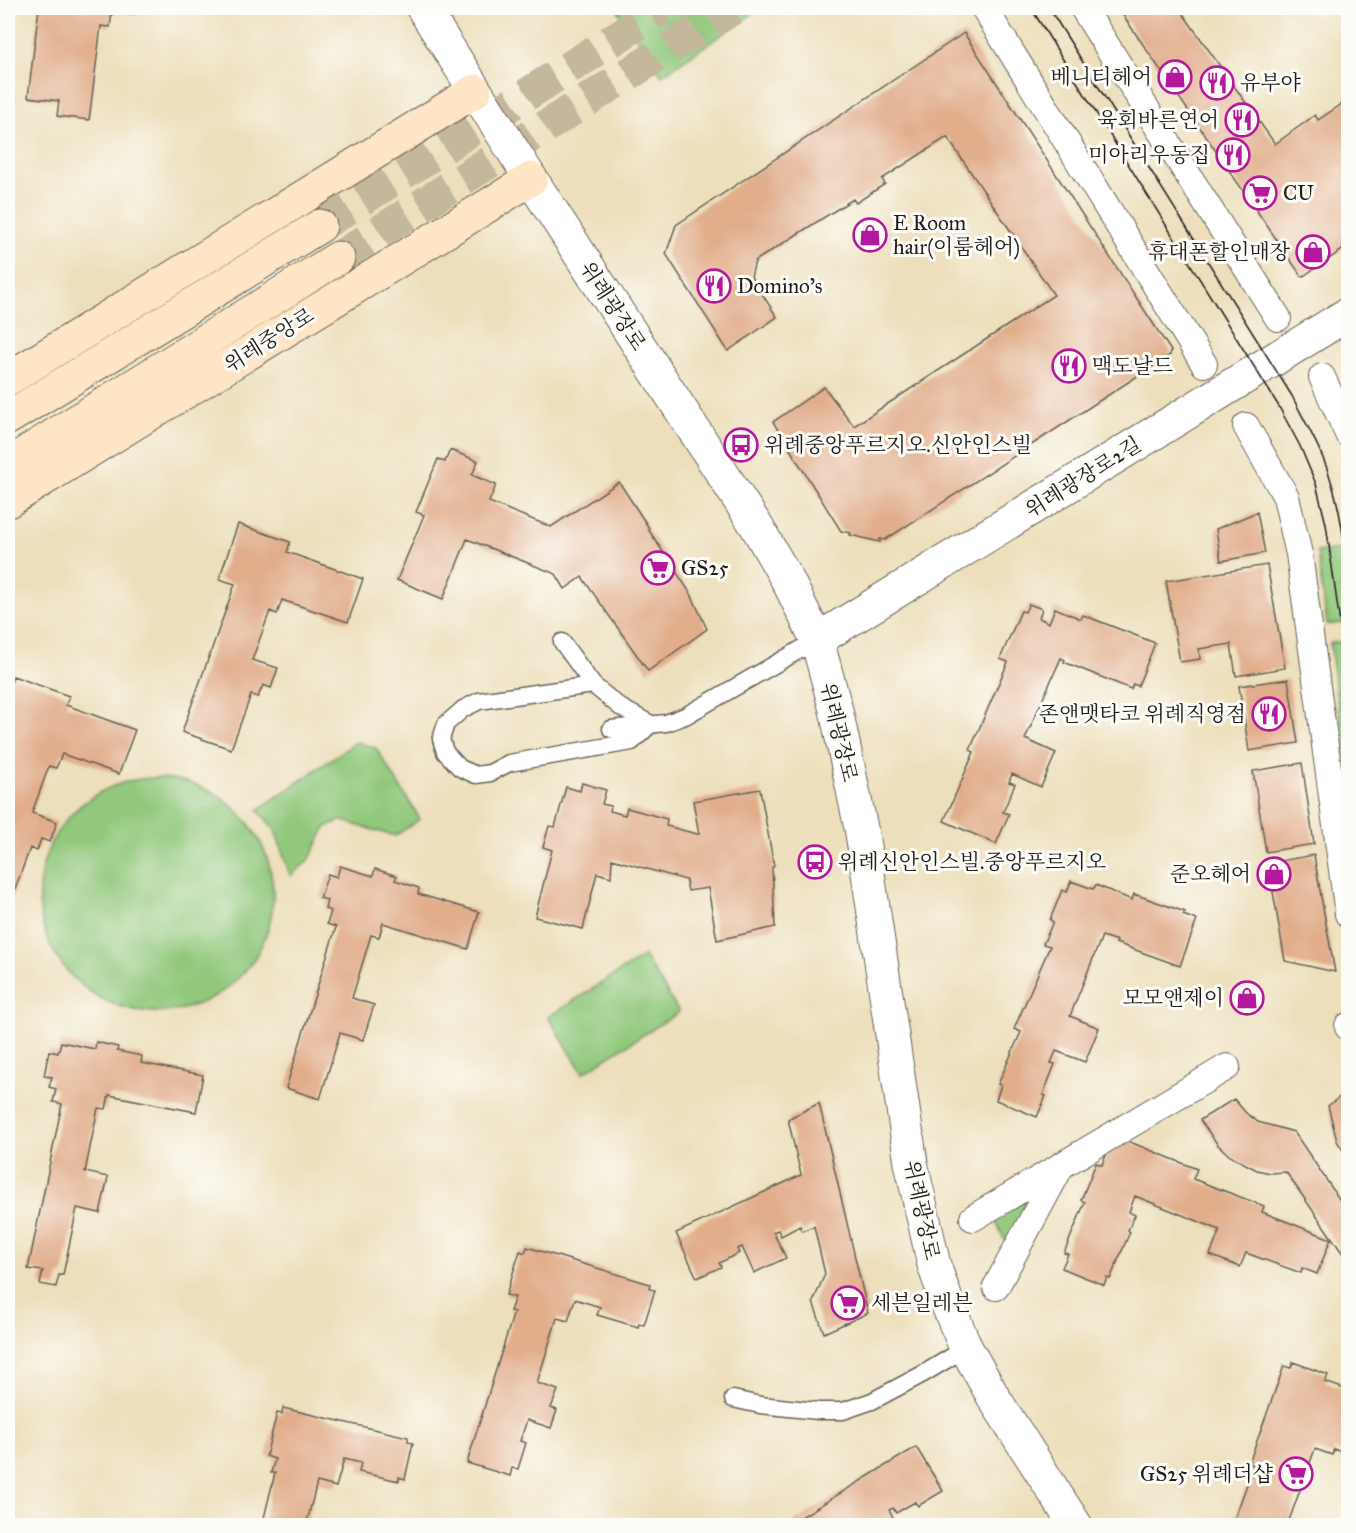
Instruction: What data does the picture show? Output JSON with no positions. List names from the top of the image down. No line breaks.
{"streets":{"main road":["위례중앙로"],"street":["위례광장로","위례광장로2길"]},"crossings":[["위례광장로","위례중앙로"],["위례광장로","위례광장로2길"]],"places":{"shop":["베니티헤어","E Room hair(이룸헤어)","휴대폰할인매장","준오헤어","모모앤제이"],"restaurant":["유부야","육회바른연어","미아리우동집","Domino's","맥도날드","존앤맷타코 위례직영점"],"supermarket":["CU","GS25","세븐일레븐","GS25 위례더샵"],"bus stop":["위례중앙푸르지오.신안인스빌","위례신안인스빌.중앙푸르지오"]}}
